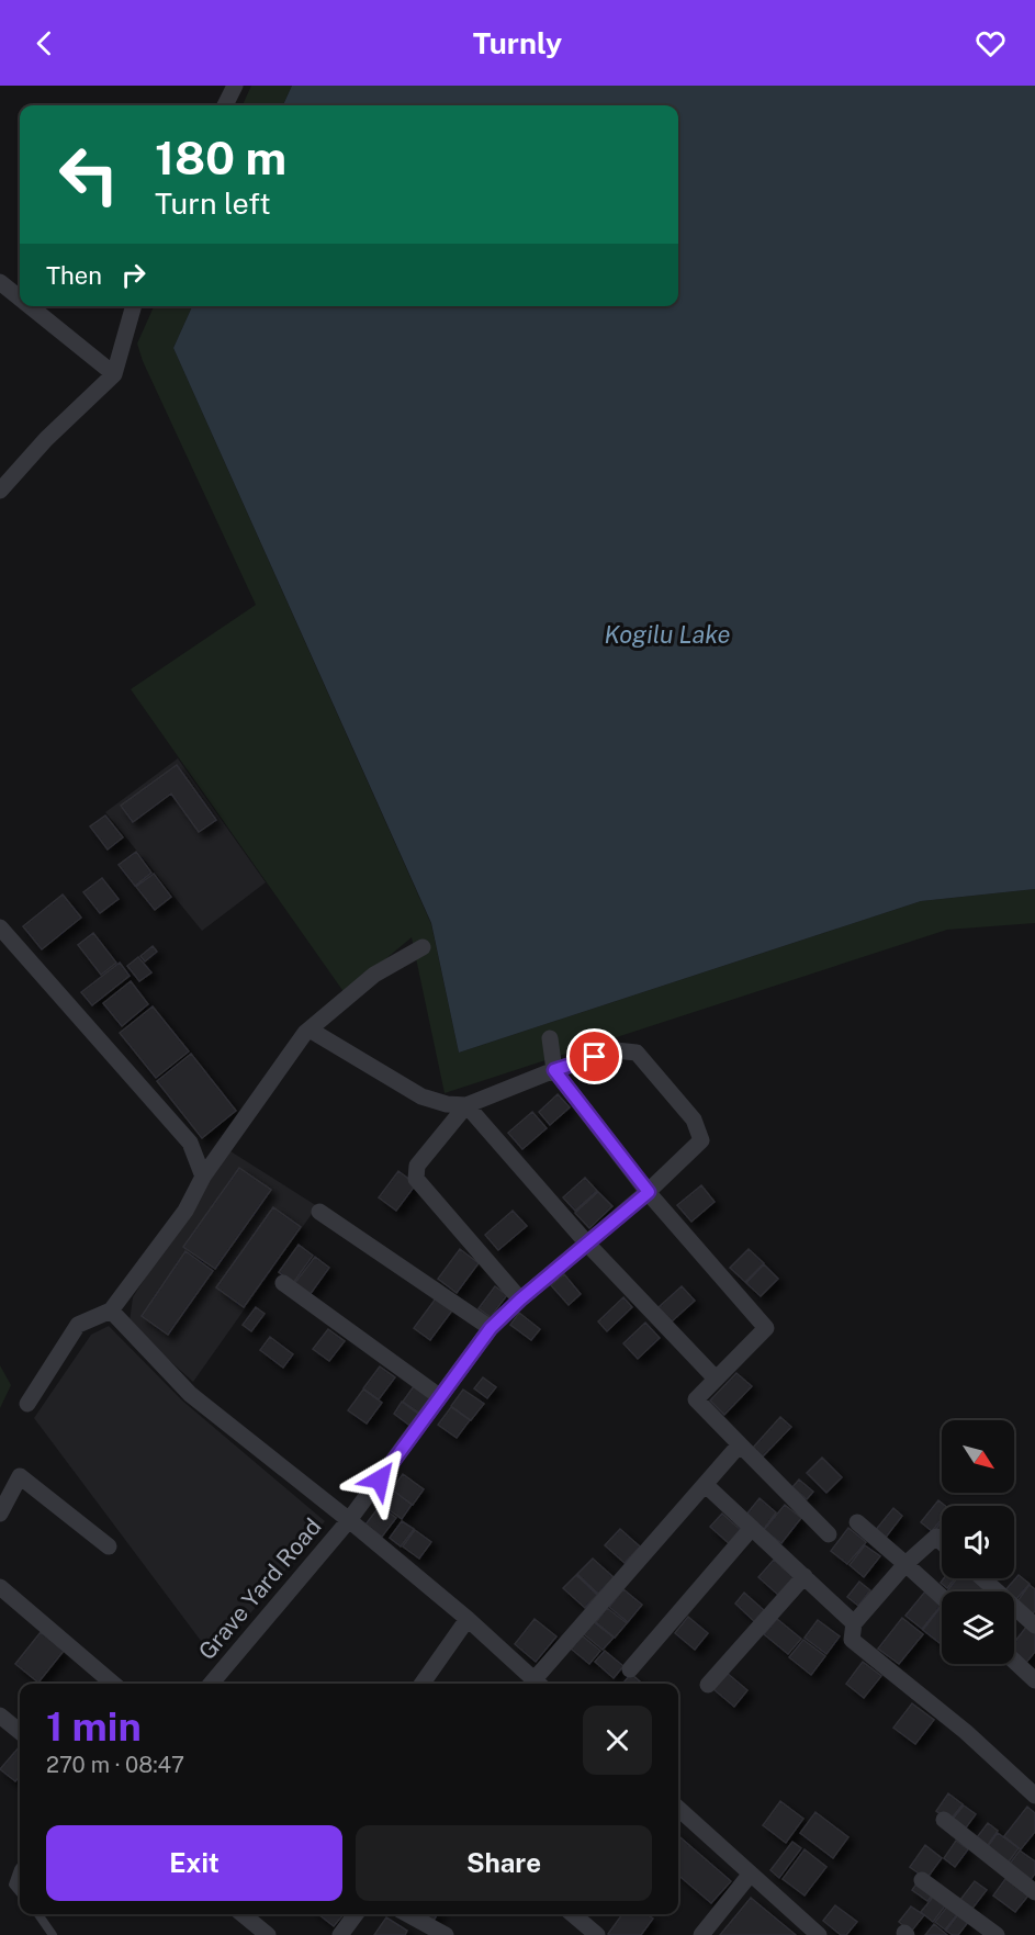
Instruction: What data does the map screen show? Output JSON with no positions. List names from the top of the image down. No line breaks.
{"streets":{"street":["Grave Yard Road"]},"water":["Kogilu Lake"],"north":"bottom right","page":{"header":"Turnly","turn":["180 m","Turn left"],"then":"Then","heading":["1 min","270 m · 08:47"],"buttons":["Exit","Share"]}}
